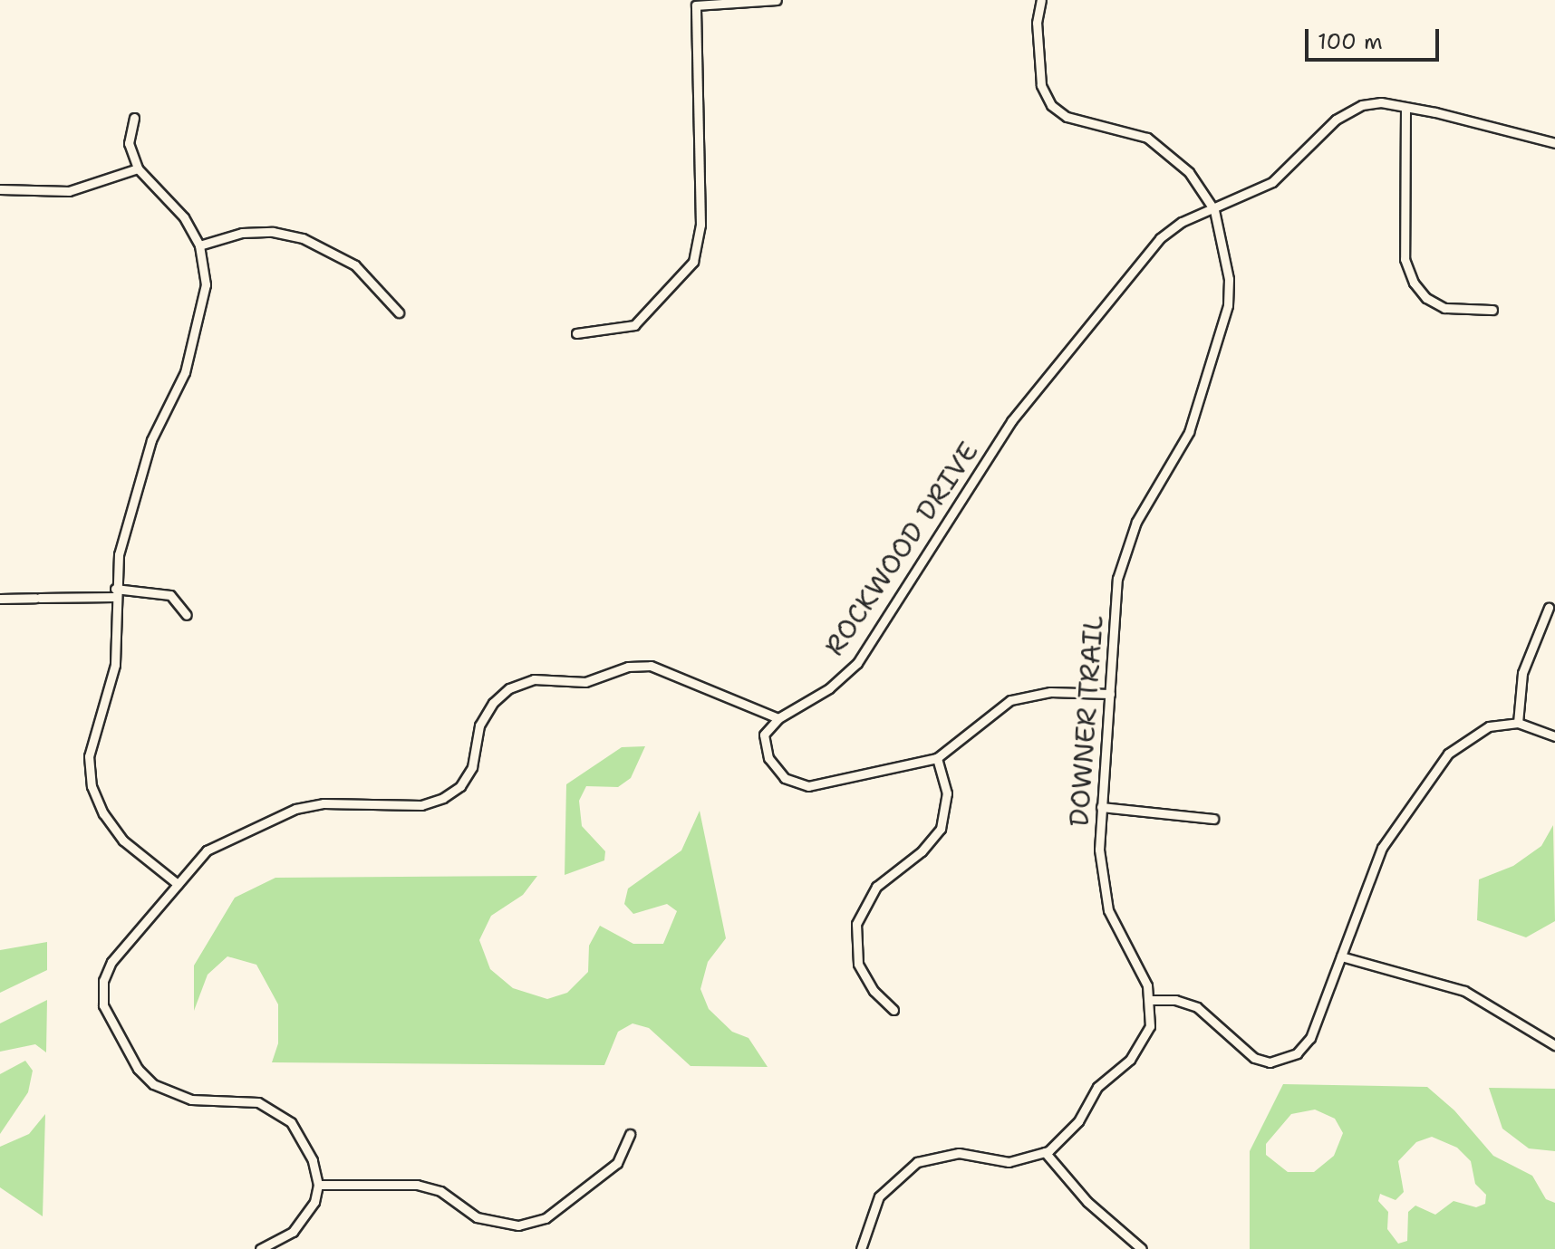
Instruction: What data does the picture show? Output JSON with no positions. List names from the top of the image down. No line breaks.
{"streets":{"street":["ROCKWOOD DRIVE","DOWNER TRAIL"]},"crossings":[["ROCKWOOD DRIVE","DOWNER TRAIL"]],"scale_bar":"100 m"}
